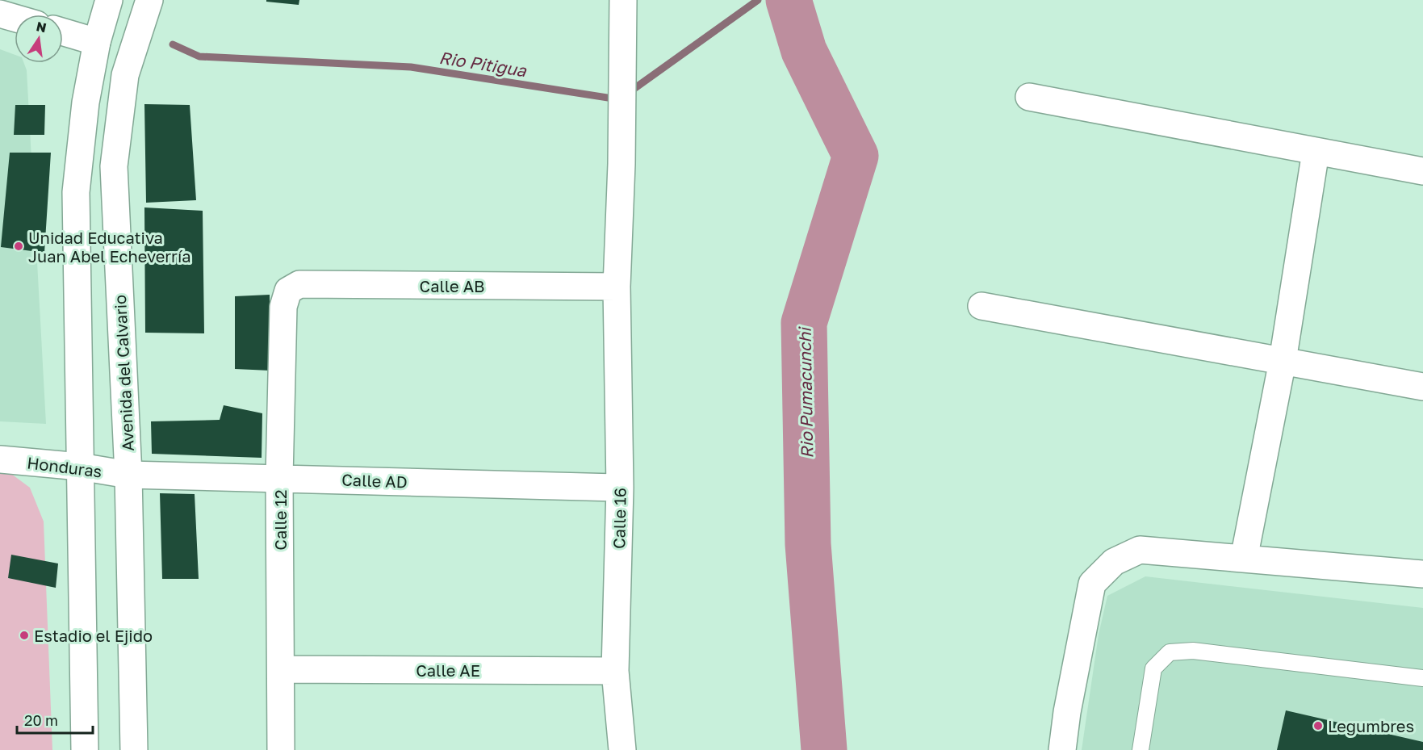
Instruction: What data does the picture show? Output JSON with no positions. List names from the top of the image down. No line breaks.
{"streets":{"street":["Calle AB","Avenida del Calvario","Honduras","Calle AD","Calle 16","Calle 12","Calle AE"]},"crossings":[["Calle AB","Calle 16"],["Calle AB","Calle 12"],["Avenida del Calvario","Honduras"],["Avenida del Calvario","Calle AD"],["Honduras","Calle AD"],["Calle AD","Calle 16"],["Calle AD","Calle 12"],["Calle 16","Calle AE"],["Calle 12","Calle AE"]],"water":["Rio Pitigua","Rio Pumacunchi"],"places":["Unidad Educativa Juan Abel Echeverría","Estadio el Ejido","Legumbres"],"scale_bar":"20 m","north":"top"}
